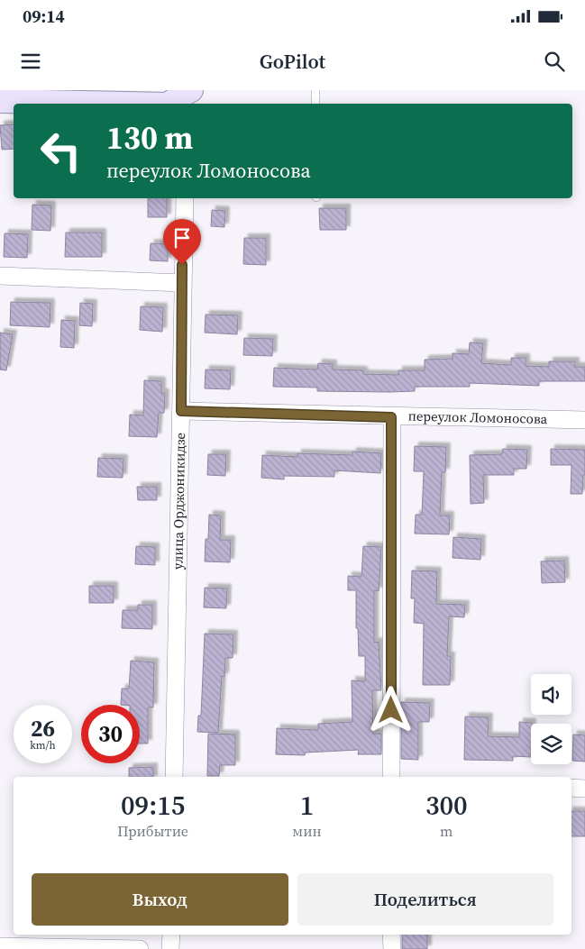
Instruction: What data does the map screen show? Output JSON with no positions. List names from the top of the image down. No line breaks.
{"streets":{"street":["переулок Ломоносова","улица Орджоникидзе"]},"crossings":[["переулок Ломоносова","улица Орджоникидзе"]],"page":{"status":"09:14","header":"GoPilot","turn":["130 m","переулок Ломоносова"],"speed":"26 km/h","limit":"30","eta":["09:15","Прибытие","1","мин","300","m"],"buttons":["Выход","Поделиться"]}}
